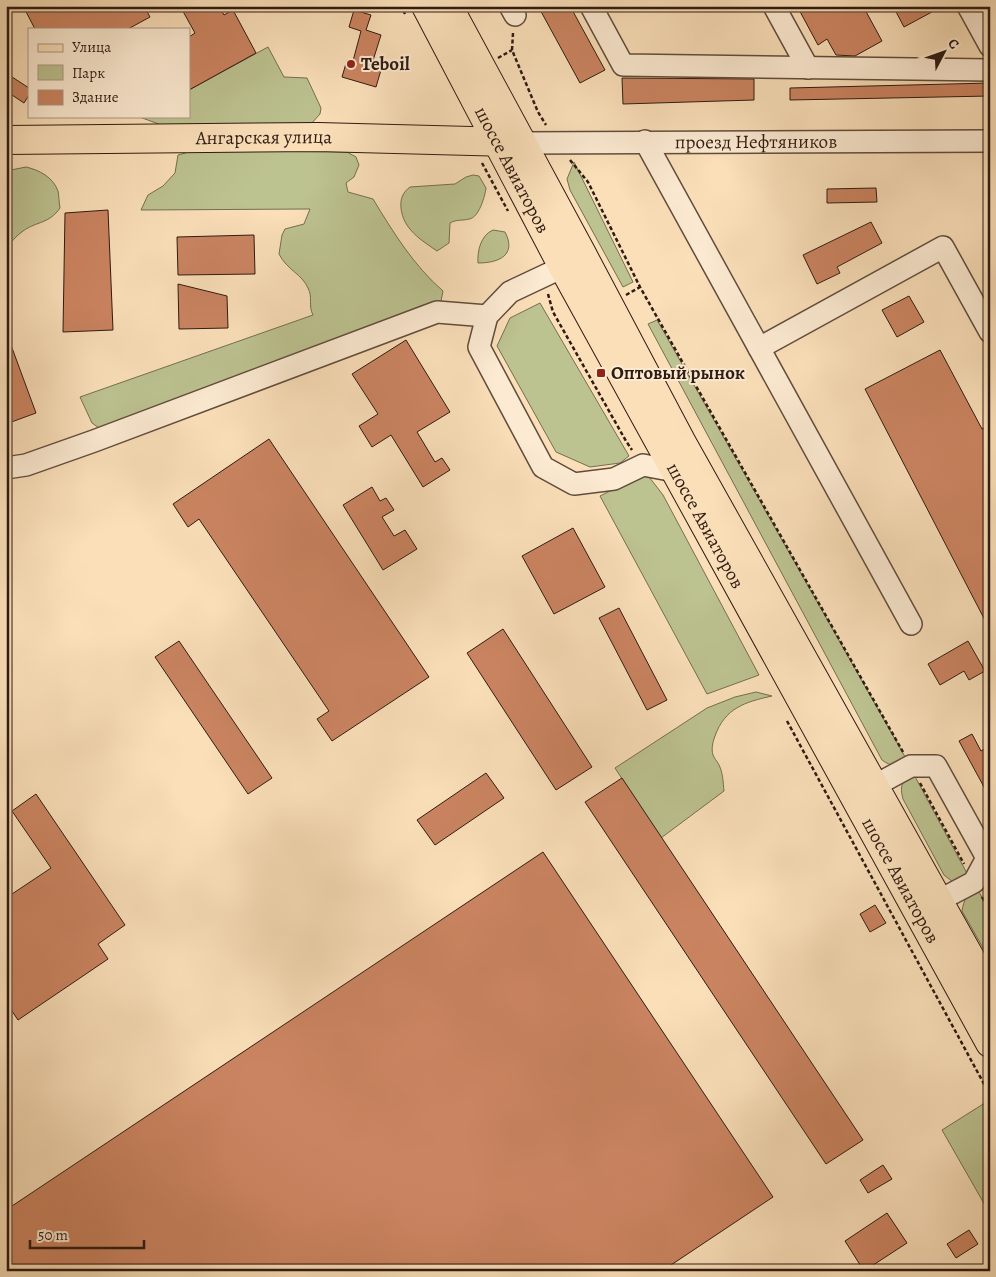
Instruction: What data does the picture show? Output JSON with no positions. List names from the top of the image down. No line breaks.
{"streets":{"main road":["Ангарская улица","шоссе Авиаторов"],"street":["проезд Нефтяников"]},"crossings":[["Ангарская улица","проезд Нефтяников"],["Ангарская улица","шоссе Авиаторов"],["проезд Нефтяников","шоссе Авиаторов"]],"places":{"other":["Teboil"],"transit":["Оптовый рынок"]},"legend":["Улица","Парк","Здание"],"scale_bar":"50 m","north":"top right"}
